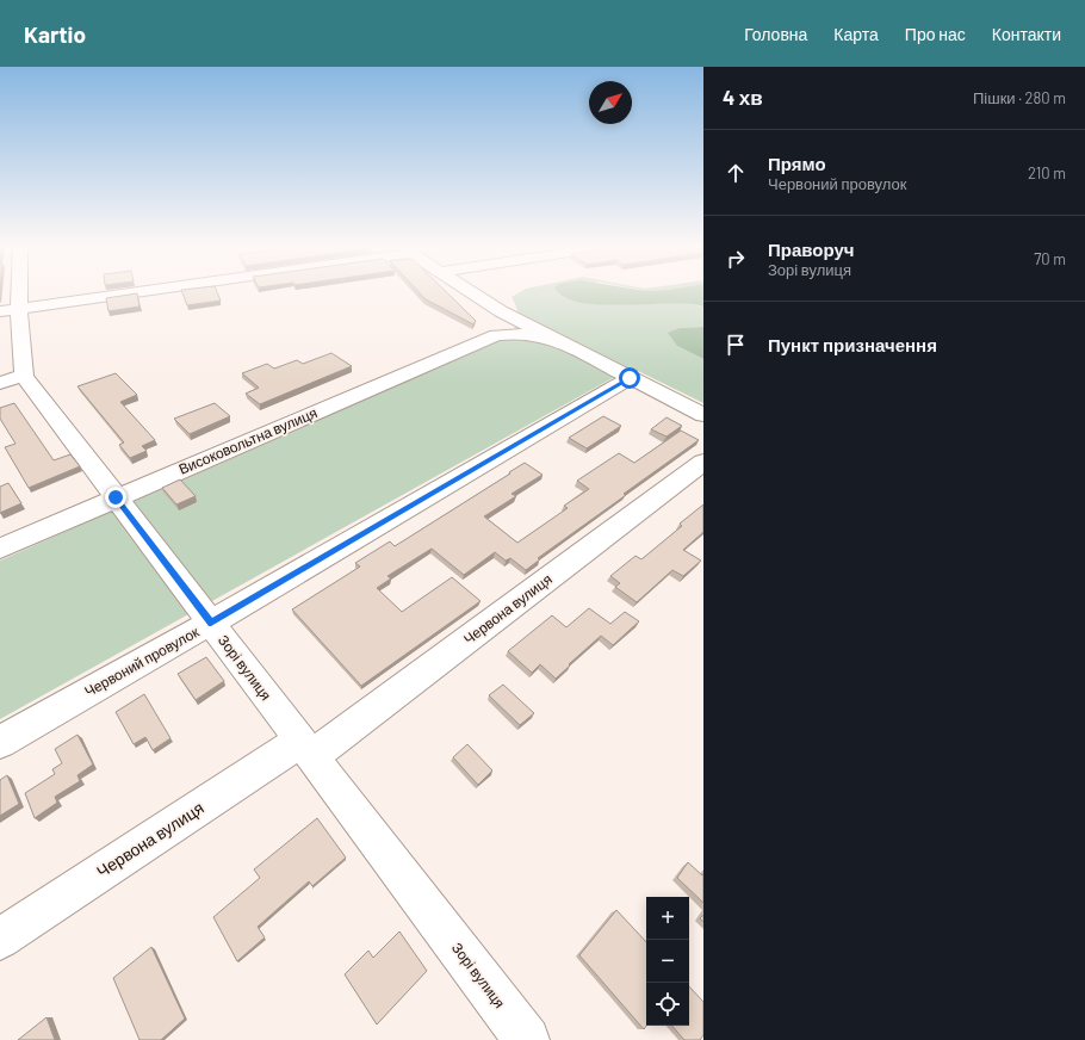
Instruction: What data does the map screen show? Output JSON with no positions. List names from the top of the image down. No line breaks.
{"streets":{"street":["Високовольтна вулиця","Червона вулиця","Червоний провулок","Зорі вулиця"]},"crossings":[["Високовольтна вулиця","Зорі вулиця"],["Червона вулиця","Зорі вулиця"],["Червоний провулок","Зорі вулиця"]],"north":"top right","page":{"header":"Kartio","nav":["Головна","Карта","Про нас","Контакти"],"heading":["4 хв","Пішки · 280 m"],"list":[["Прямо","Червоний провулок","210 m"],["Праворуч","Зорі вулиця","70 m"],"Пункт призначення"],"map_buttons":["+","−"]}}
